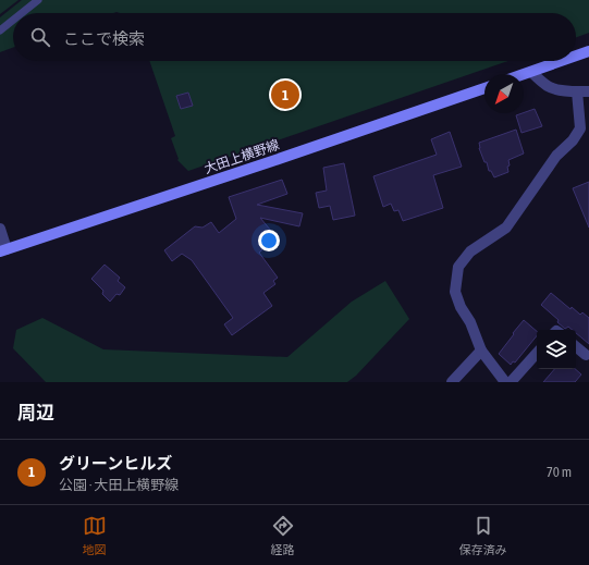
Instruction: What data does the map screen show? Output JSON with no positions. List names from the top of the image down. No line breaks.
{"streets":{"main road":["大田上横野線"]},"north":"bottom left","page":{"search":"ここで検索","pins":"1","heading":"周辺","list":[{"mark":"1","name":"グリーンヒルズ","note":"公園 · 大田上横野線","value":"70 m"}],"nav":["地図","経路","保存済み"]}}
